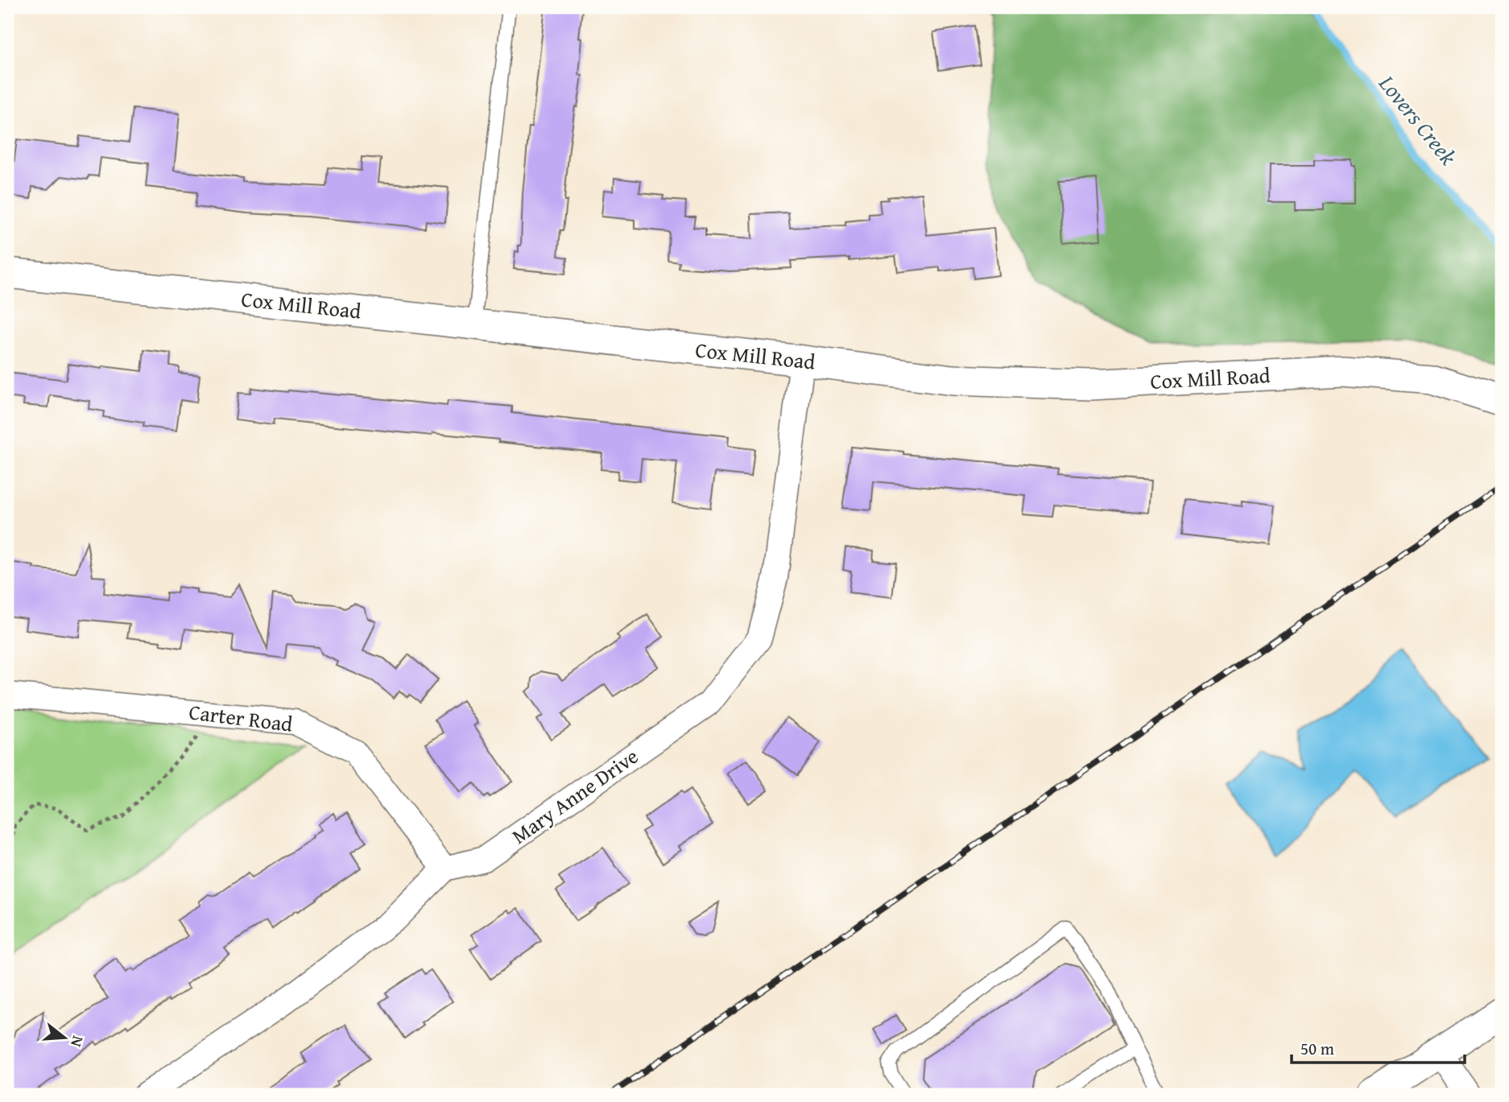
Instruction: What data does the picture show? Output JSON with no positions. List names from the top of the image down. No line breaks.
{"streets":{"street":["Cox Mill Road","Carter Road","Mary Anne Drive"]},"crossings":[["Cox Mill Road","Mary Anne Drive"],["Carter Road","Mary Anne Drive"]],"water":["Lovers Creek"],"scale_bar":"50 m","north":"right"}
